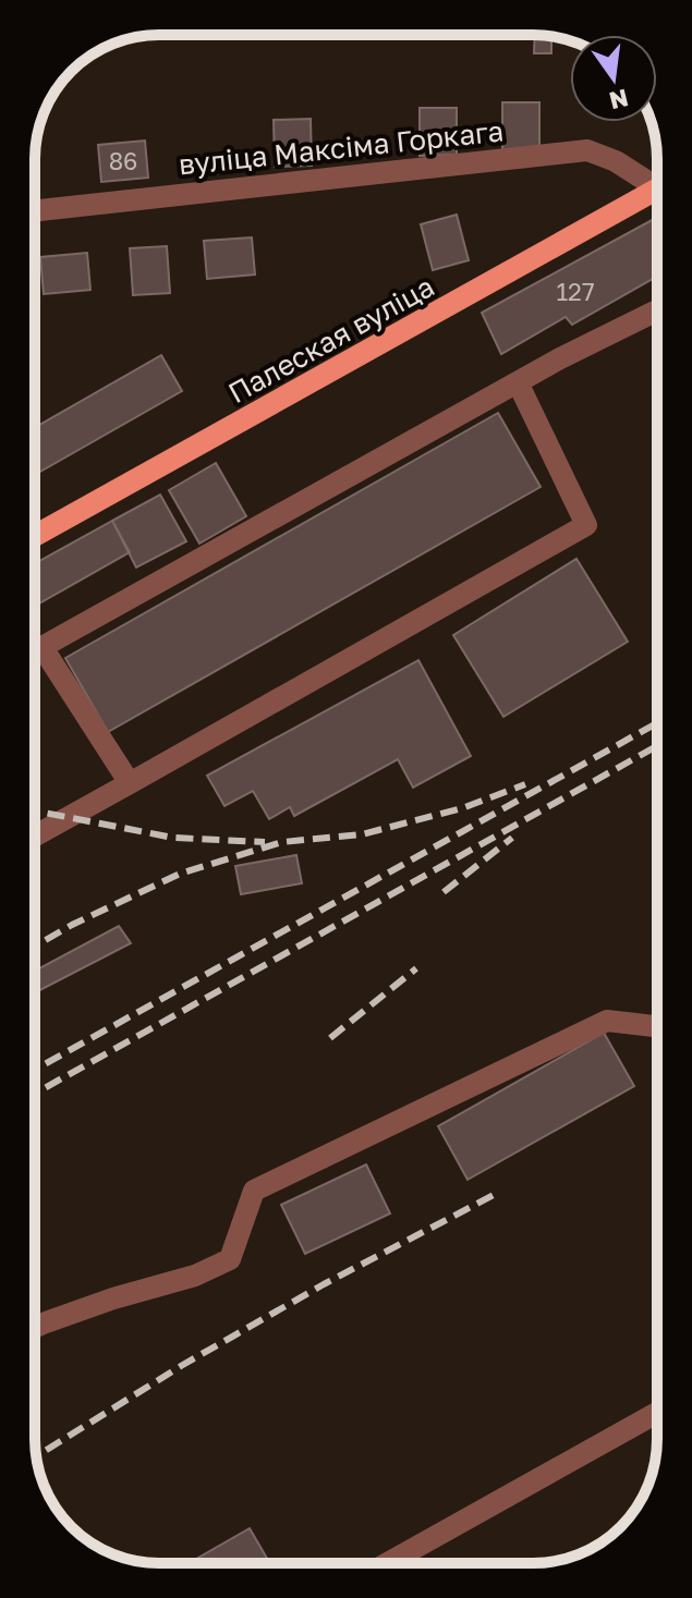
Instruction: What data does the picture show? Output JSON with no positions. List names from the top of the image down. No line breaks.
{"streets":{"main road":["Палеская вуліца"],"street":["вуліца Максіма Горкага"]},"house_numbers":["86","127"],"north":"bottom"}
